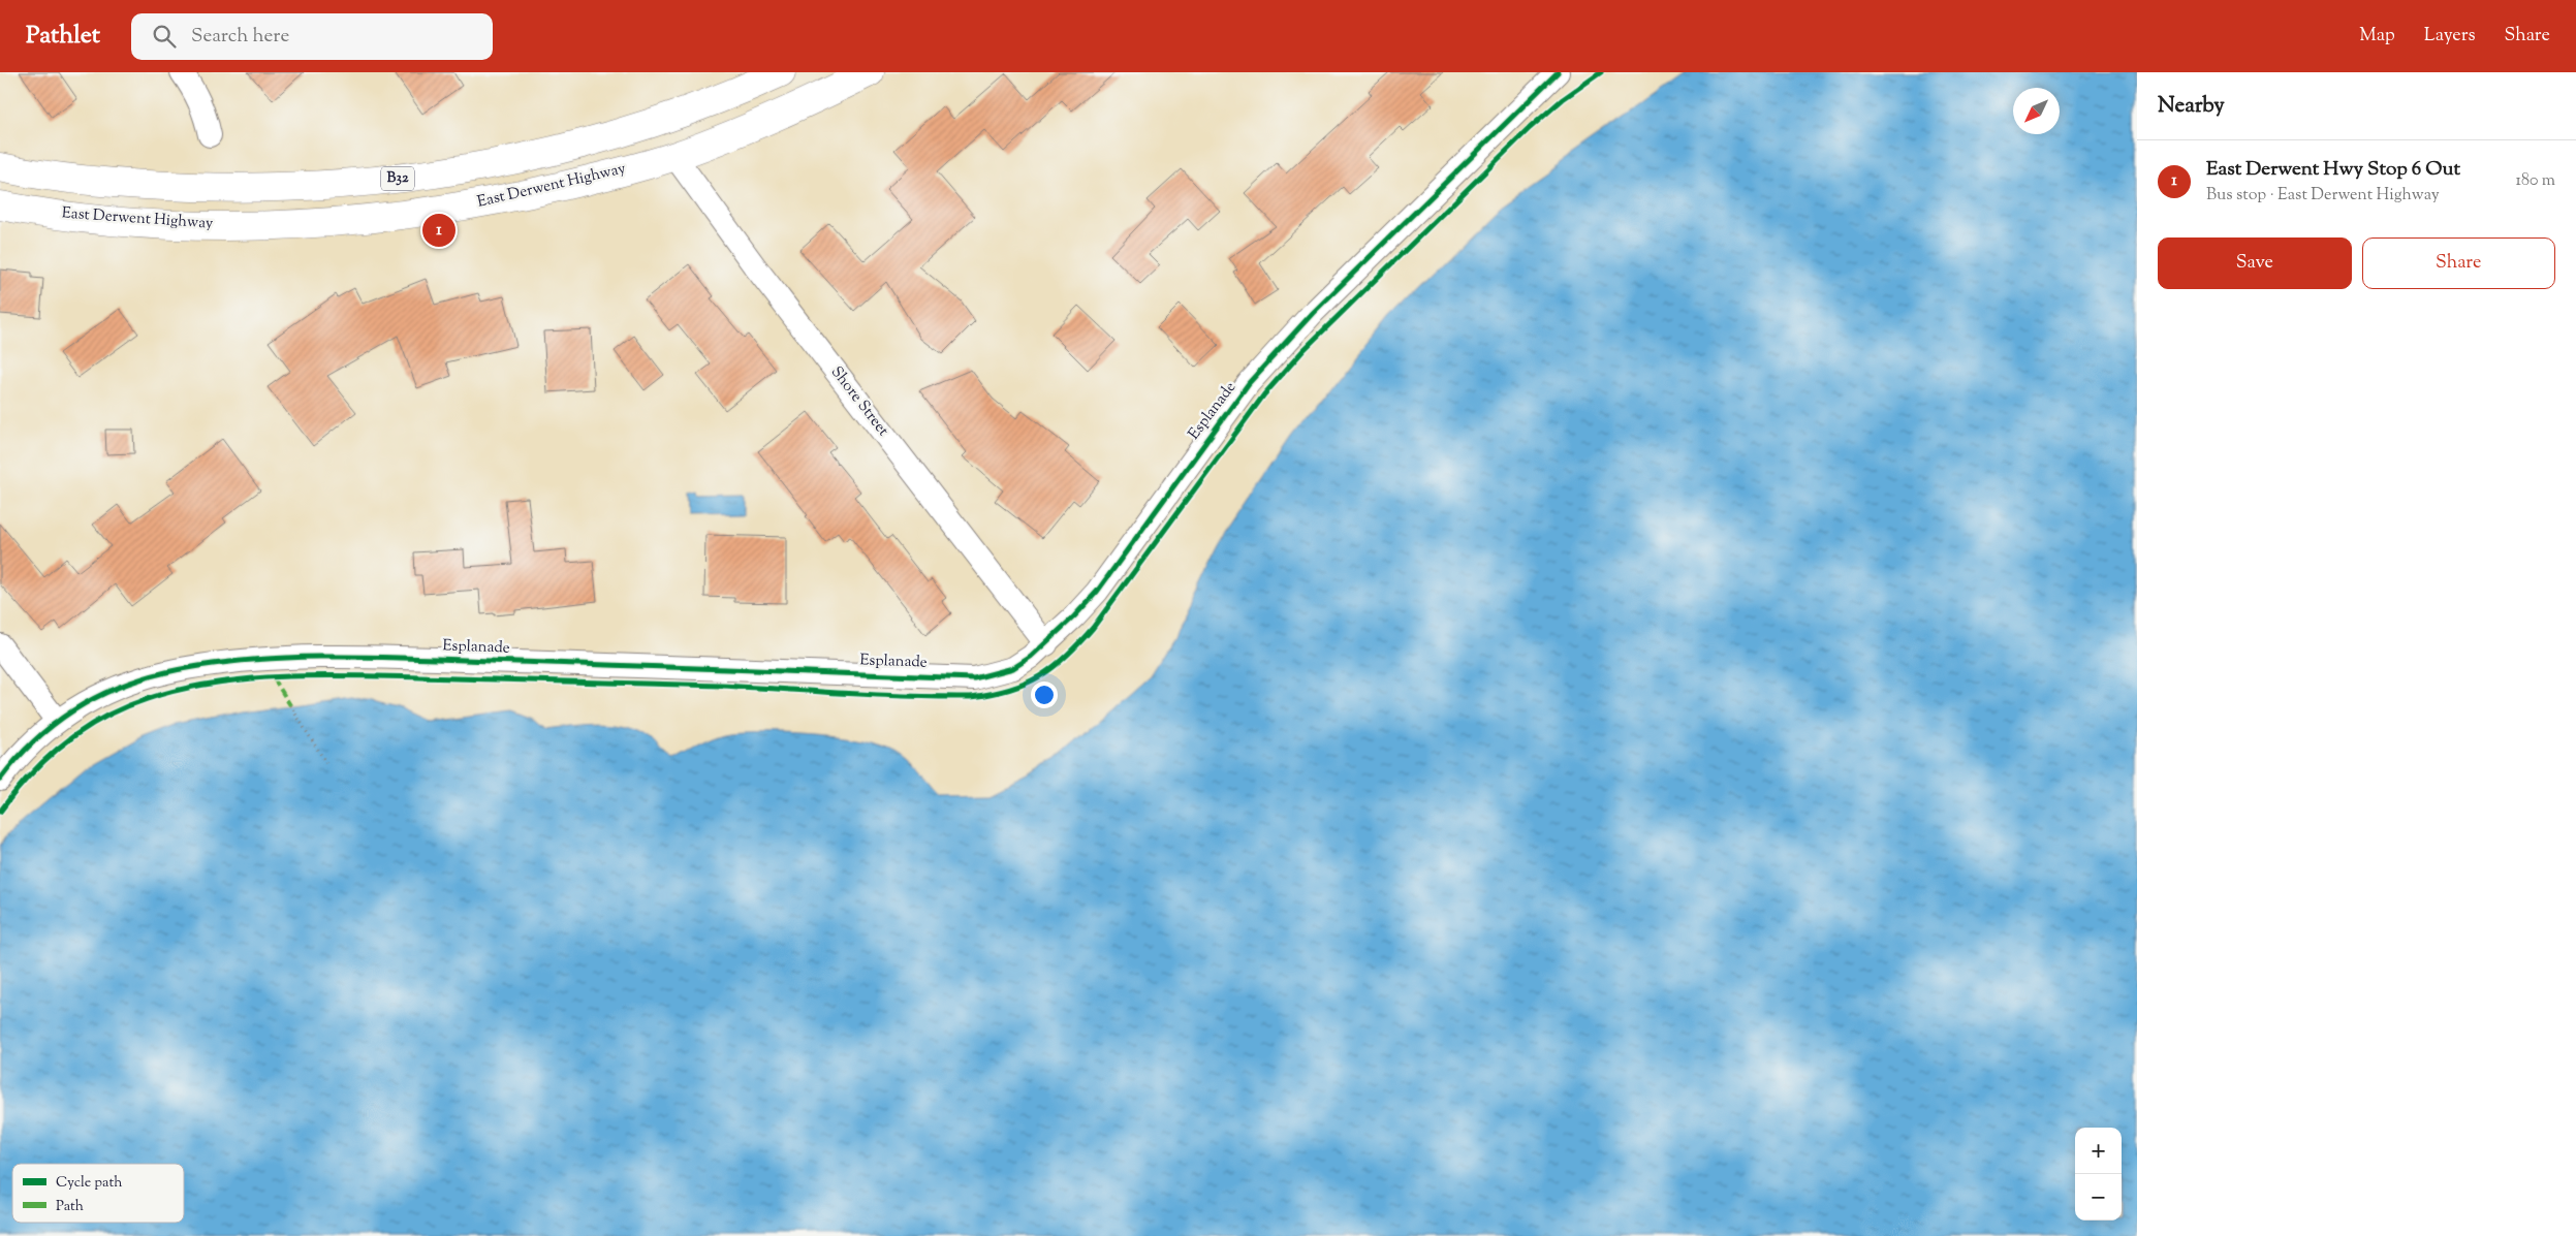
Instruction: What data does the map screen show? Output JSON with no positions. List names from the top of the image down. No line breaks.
{"streets":{"main road":["B32","East Derwent Highway"],"street":["Shore Street","Esplanade"]},"crossings":[["East Derwent Highway","Shore Street"],["Shore Street","Esplanade"]],"legend":["Cycle path","Path"],"north":"bottom left","page":{"header":"Pathlet","search":"Search here","nav":["Map","Layers","Share"],"heading":"Nearby","list":[{"mark":"1","name":"East Derwent Hwy Stop 6 Out","note":"Bus stop · East Derwent Highway","value":"180 m"}],"pins":"1","buttons":["Save","Share"],"map_buttons":["+","−"]}}
